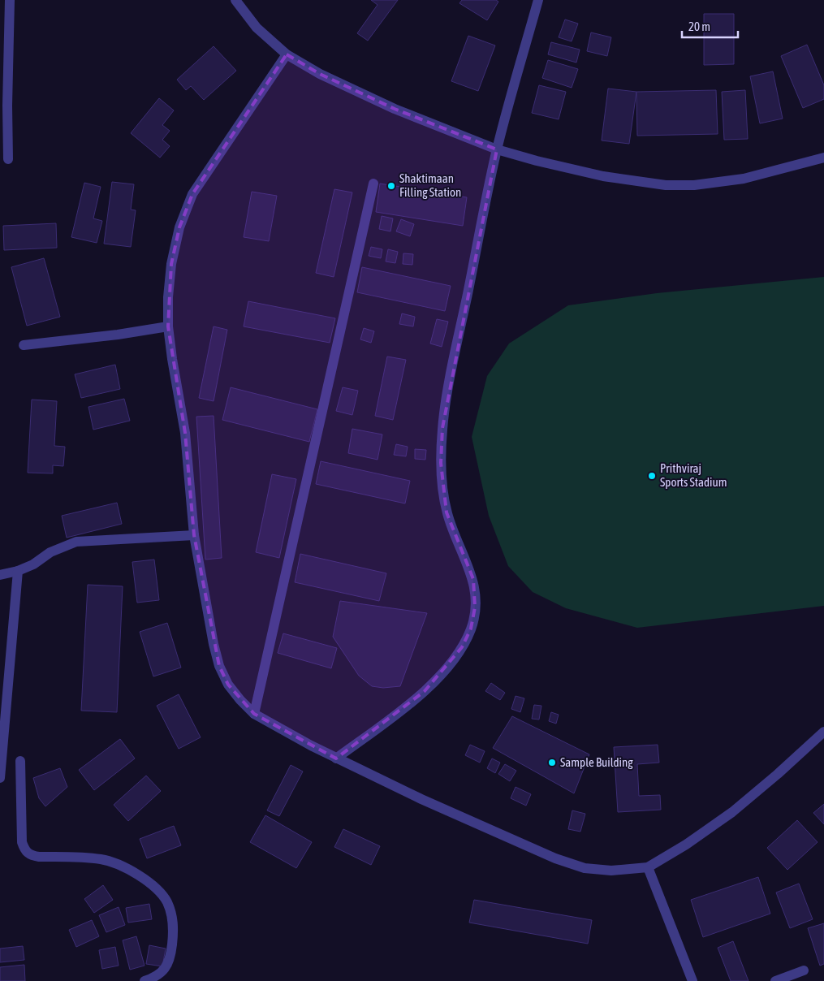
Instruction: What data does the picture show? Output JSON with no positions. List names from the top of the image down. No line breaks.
{"places":["Shaktimaan Filling Station","Prithviraj Sports Stadium","Sample Building"],"scale_bar":"20 m"}
